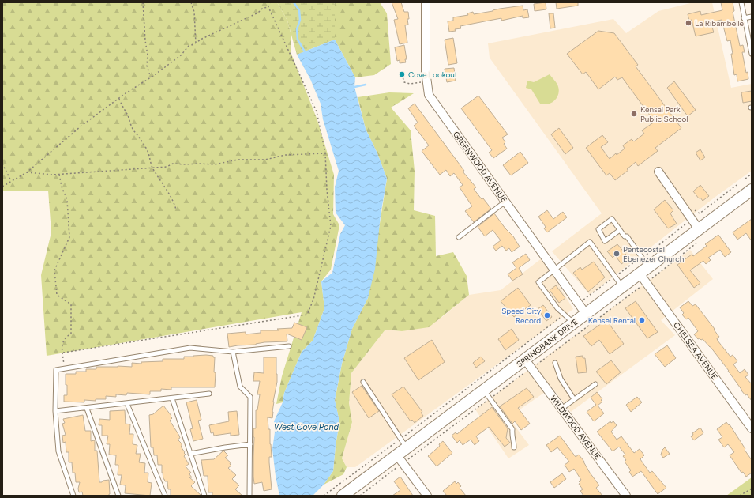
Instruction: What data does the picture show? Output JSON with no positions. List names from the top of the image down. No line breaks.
{"streets":{"main road":["SPRINGBANK DRIVE"],"street":["GREENWOOD AVENUE","CHELSEA AVENUE","WILDWOOD AVENUE"]},"crossings":[["GREENWOOD AVENUE","SPRINGBANK DRIVE"],["SPRINGBANK DRIVE","CHELSEA AVENUE"],["SPRINGBANK DRIVE","WILDWOOD AVENUE"]],"water":["West Cove Pond"],"places":["La Ribambelle","Cove Lookout","Kensal Park Public School","Pentecostal Ebenezer Church","Speed City Record","Kensel Rental"]}
